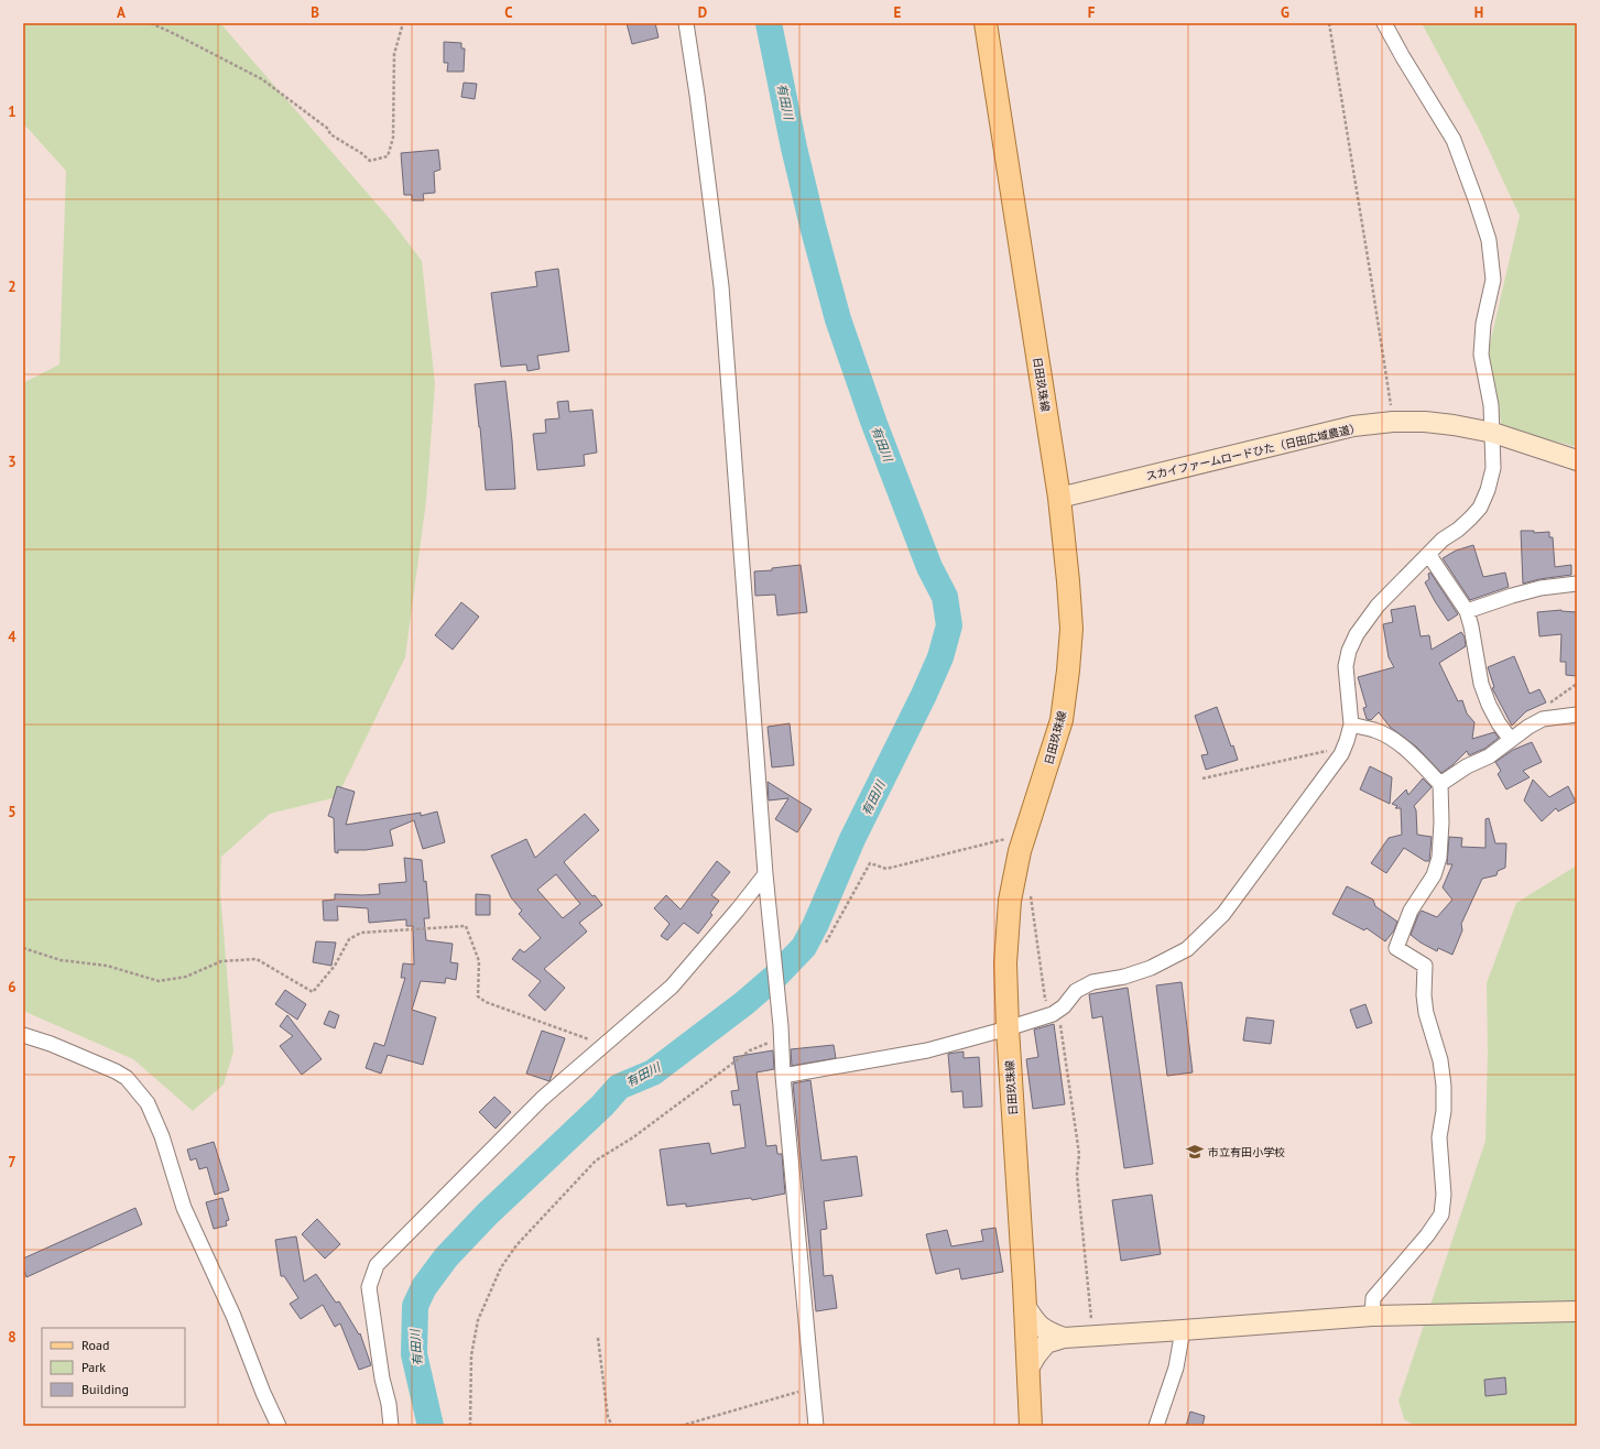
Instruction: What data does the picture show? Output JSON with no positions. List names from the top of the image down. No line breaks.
{"streets":{"main road":["日田玖珠線"],"street":["スカイファームロードひた（日田広域農道）"]},"crossings":[["日田玖珠線","スカイファームロードひた（日田広域農道）"]],"water":["有田川"],"places":{"school or university":["市立有田小学校"]},"legend":["Road","Park","Building"],"grid":{"columns":["A","B","C","D","E","F","G","H"],"rows":["1","2","3","4","5","6","7","8"]}}
